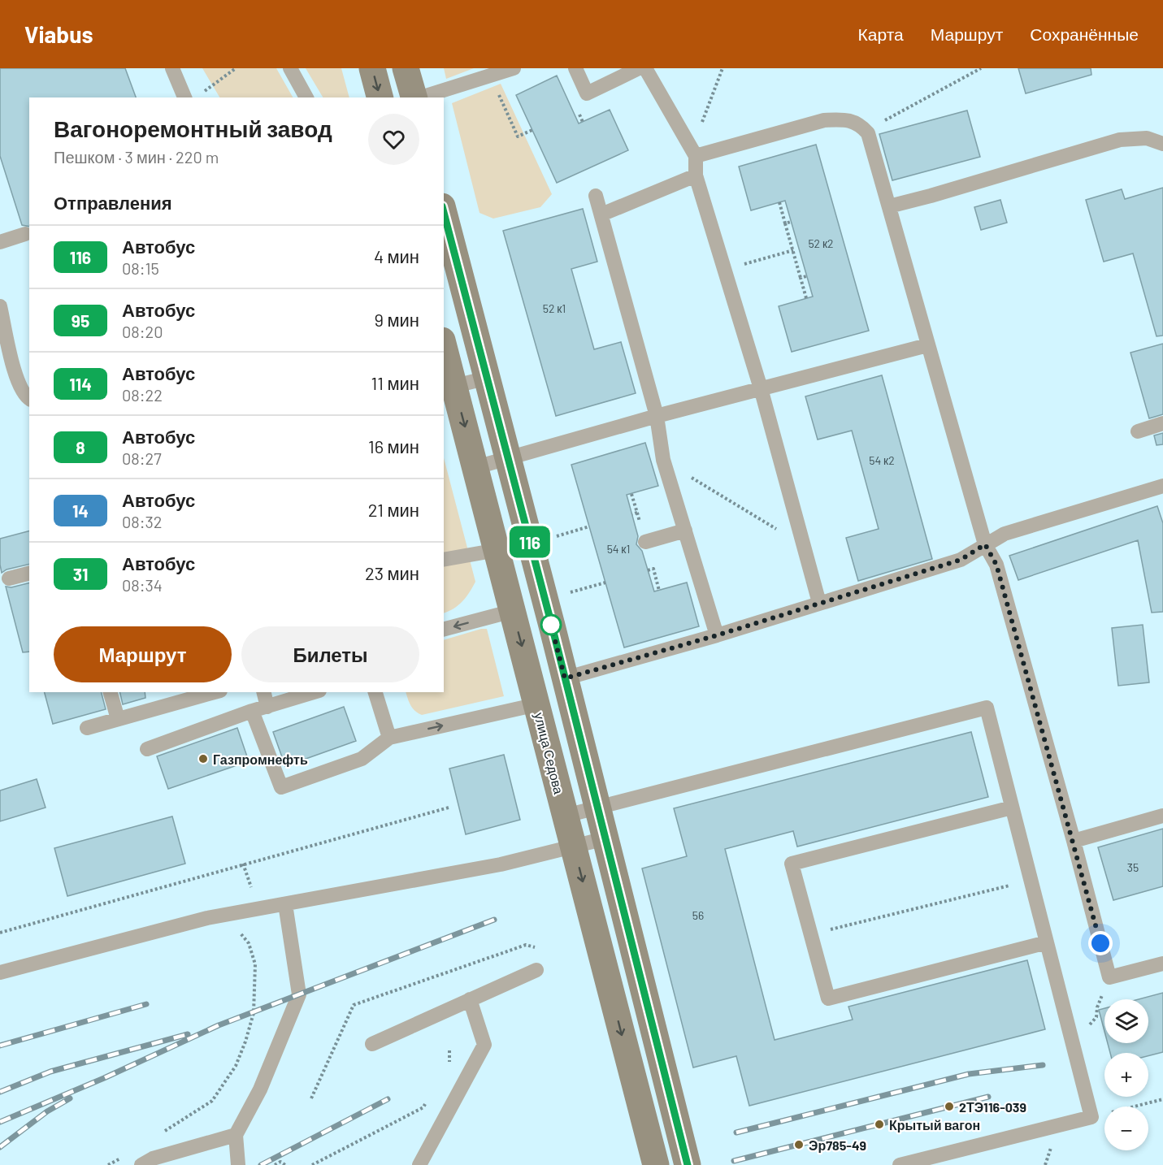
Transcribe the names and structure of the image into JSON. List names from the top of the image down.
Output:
{
  "streets": {
    "main road": ["улица Седова"]
  },
  "places": [
    "Газпромнефть",
    "2ТЭ116-039",
    "Крытый вагон",
    "Эр785-49"
  ],
  "lines": ["bus line 116"],
  "house_numbers": [
    "52 к2",
    "52 к1",
    "54 к2",
    "54 к1",
    "35",
    "56"
  ],
  "page": {
    "header": "Viabus",
    "nav": ["Карта", "Маршрут", "Сохранённые"],
    "on_map": "116",
    "heading": [
      ["Вагоноремонтный завод", "Пешком · 3 мин · 220 m"],
      "Отправления"
    ],
    "list": [
      {
        "mark": "116",
        "name": "Автобус",
        "note": "08:15",
        "value": "4 мин"
      },
      {
        "mark": "95",
        "name": "Автобус",
        "note": "08:20",
        "value": "9 мин"
      },
      {
        "mark": "114",
        "name": "Автобус",
        "note": "08:22",
        "value": "11 мин"
      },
      {
        "mark": "8",
        "name": "Автобус",
        "note": "08:27",
        "value": "16 мин"
      },
      {
        "mark": "14",
        "name": "Автобус",
        "note": "08:32",
        "value": "21 мин"
      },
      {
        "mark": "31",
        "name": "Автобус",
        "note": "08:34",
        "value": "23 мин"
      }
    ],
    "buttons": ["Маршрут", "Билеты"],
    "map_buttons": ["+", "−"]
  }
}
